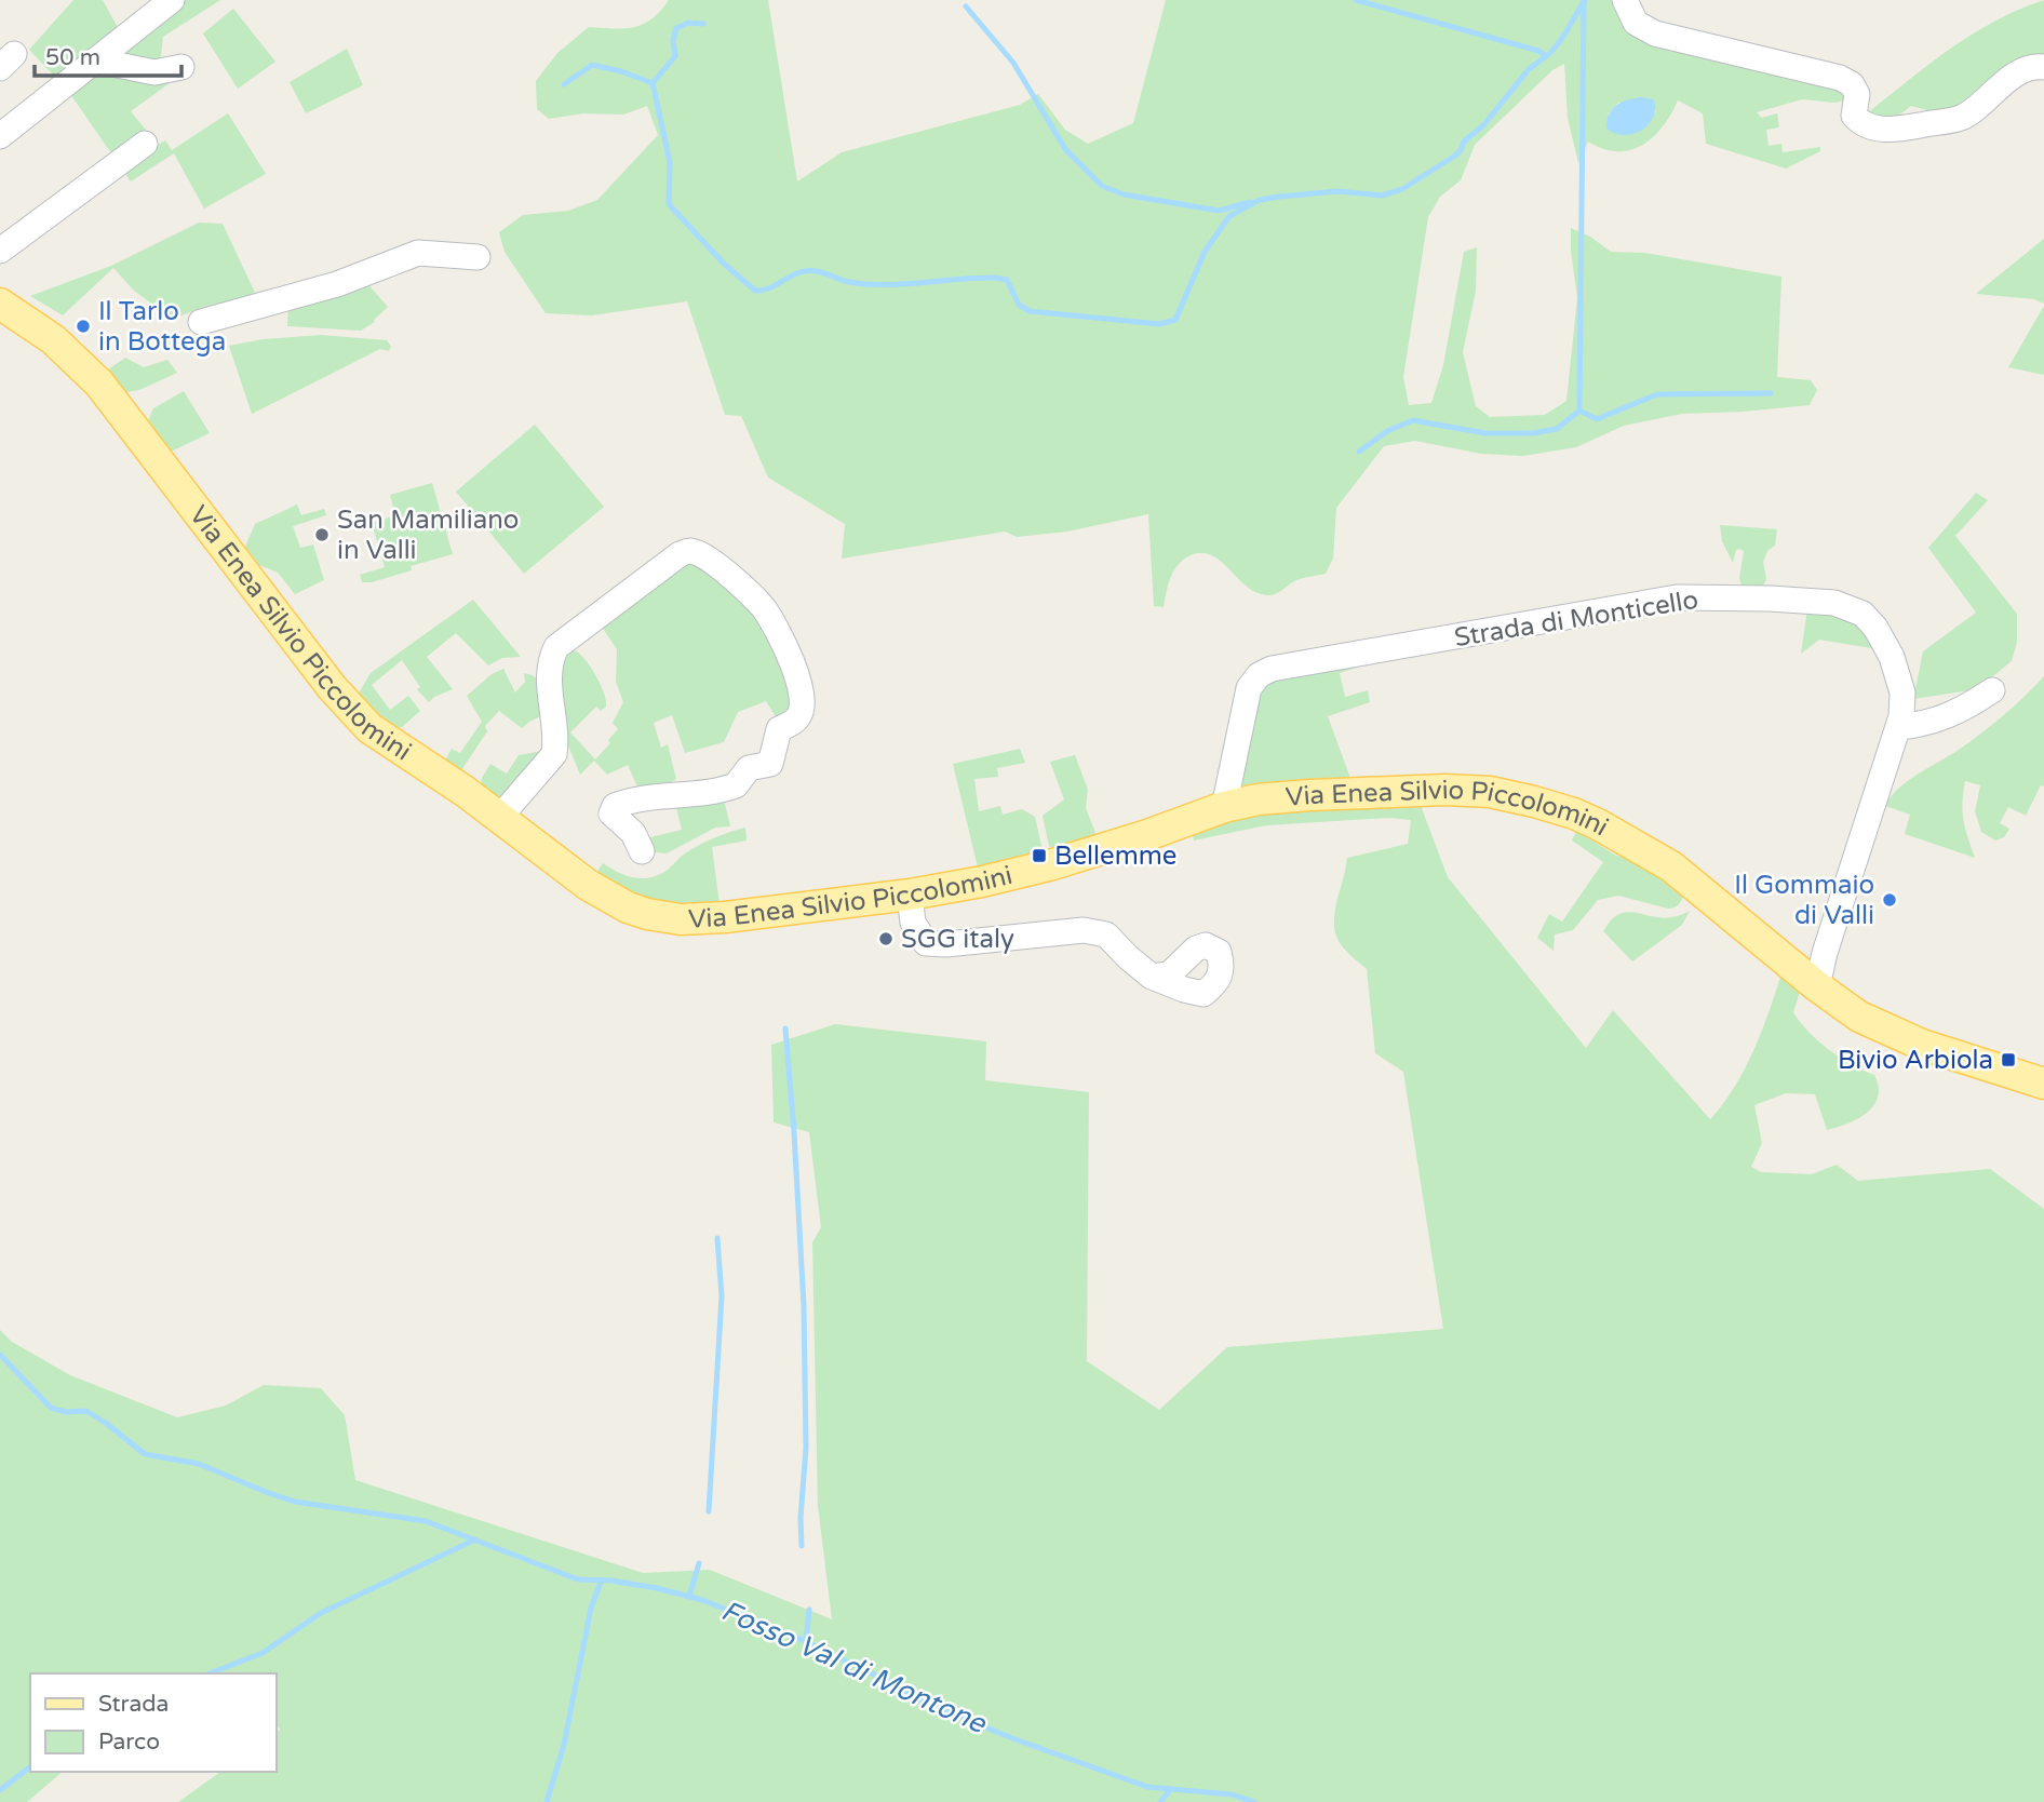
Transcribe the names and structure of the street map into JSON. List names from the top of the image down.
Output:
{
  "streets": {
    "main road": ["Via Enea Silvio Piccolomini"],
    "street": ["Strada di Monticello"]
  },
  "crossings": [
    ["Strada di Monticello", "Via Enea Silvio Piccolomini"]
  ],
  "water": ["Fosso Val di Montone"],
  "places": {
    "other": [
      "Il Tarlo in Bottega",
      "San Mamiliano in Valli",
      "Il Gommaio di Valli",
      "SGG italy"
    ],
    "transit": ["Bellemme", "Bivio Arbiola"]
  },
  "legend": ["Strada", "Parco"],
  "scale_bar": "50 m"
}
